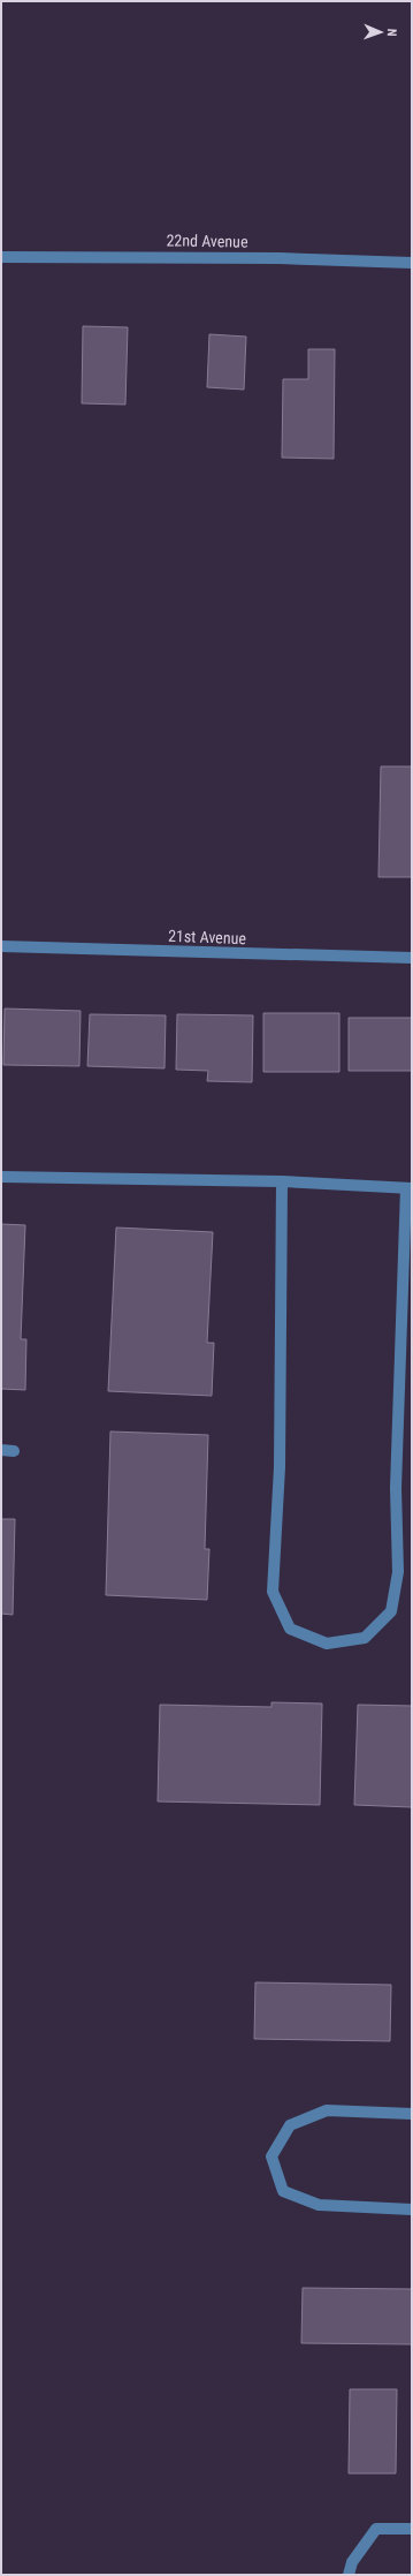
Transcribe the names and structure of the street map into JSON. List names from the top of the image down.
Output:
{
  "streets": {
    "street": ["22nd Avenue", "21st Avenue"]
  },
  "north": "right"
}
